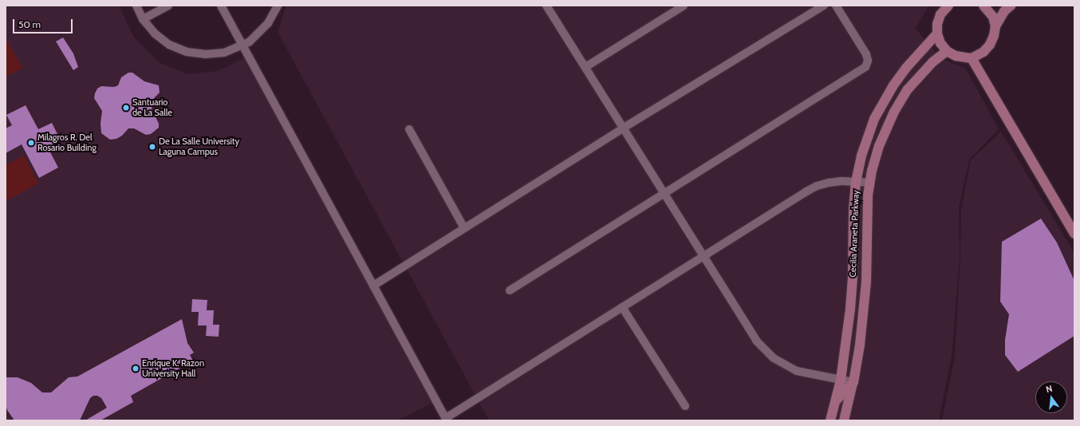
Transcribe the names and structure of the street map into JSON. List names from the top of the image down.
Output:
{
  "streets": {
    "street": ["Cecilia Araneta Parkway"]
  },
  "places": [
    "Santuario de La Salle",
    "Milagros R. Del Rosario Building",
    "De La Salle University Laguna Campus",
    "Enrique K. Razon University Hall"
  ],
  "scale_bar": "50 m",
  "north": "top"
}
